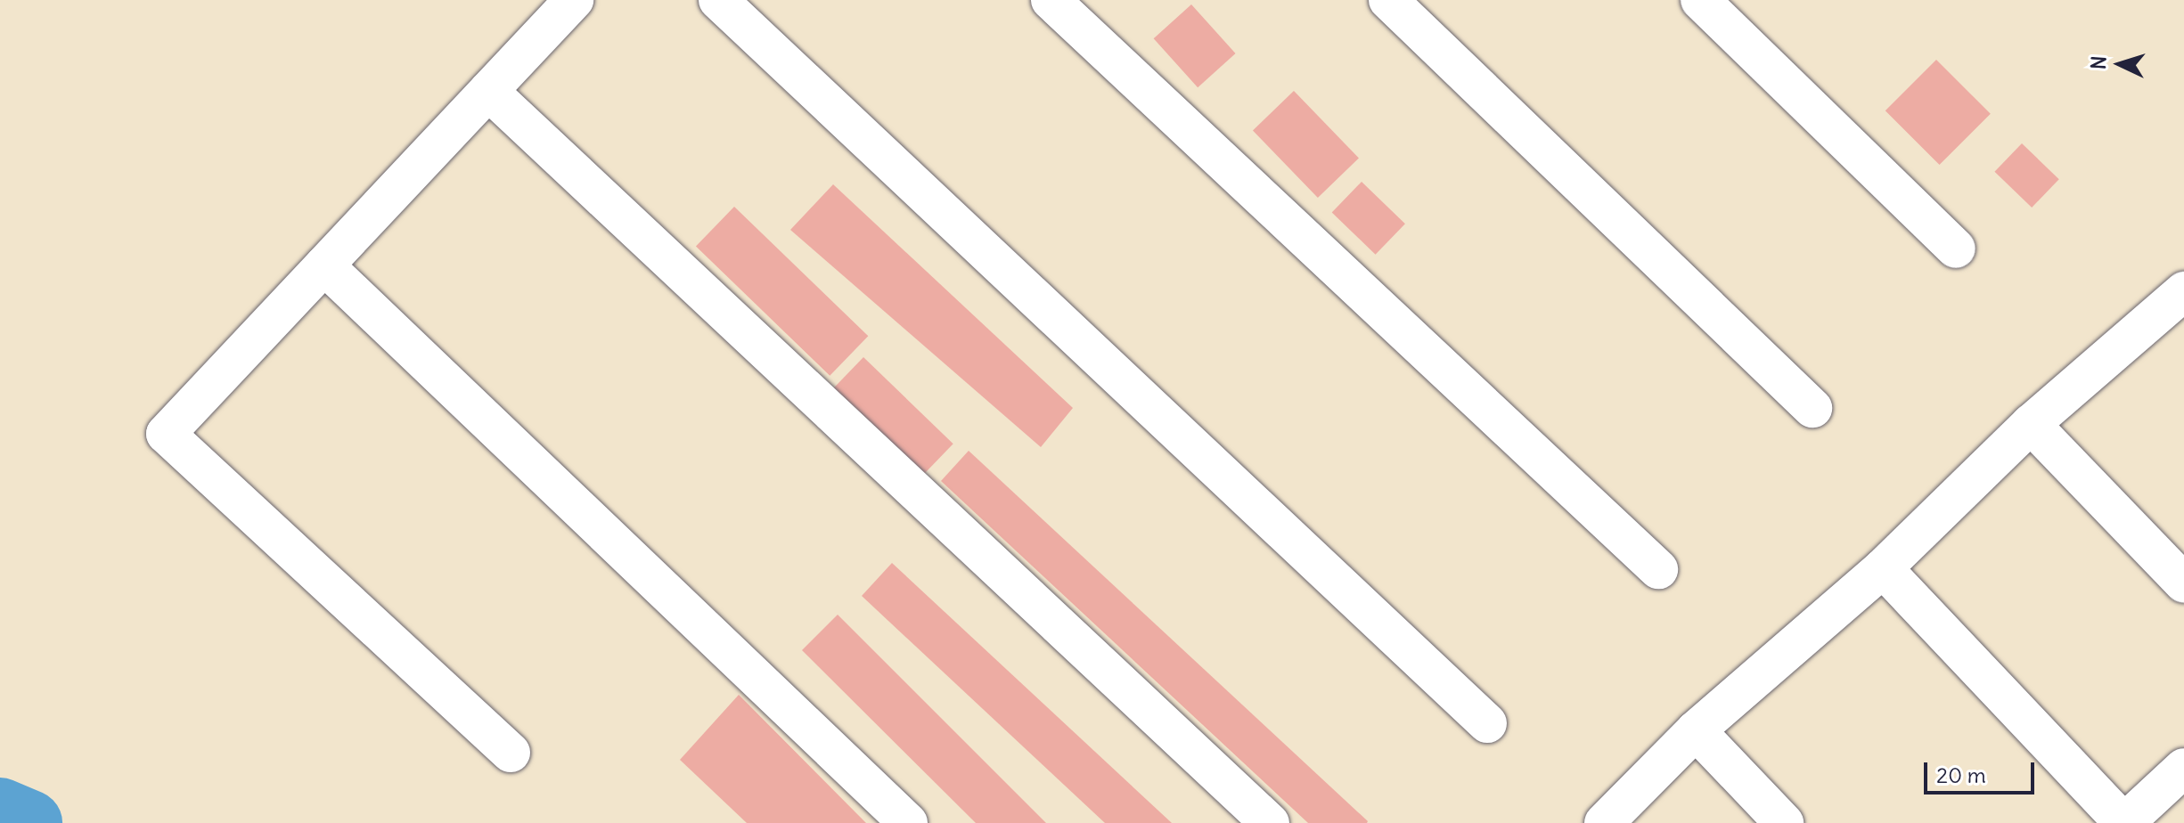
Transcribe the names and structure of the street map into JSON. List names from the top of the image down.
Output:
{
  "scale_bar": "20 m",
  "north": "left"
}
